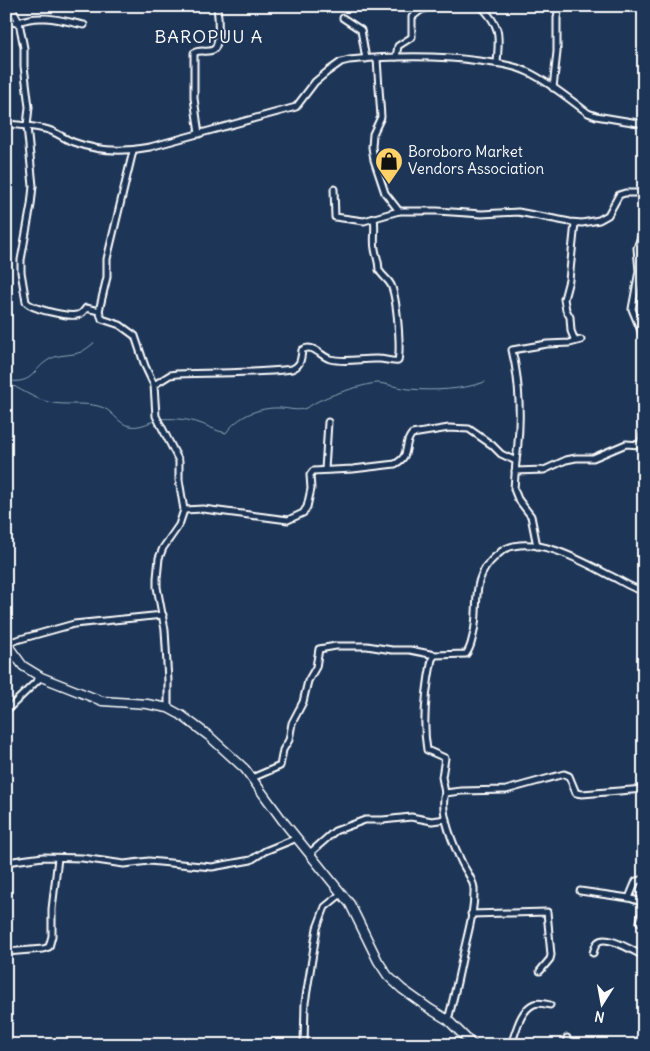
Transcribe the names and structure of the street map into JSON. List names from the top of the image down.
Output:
{
  "districts": ["BAROPUU A"],
  "places": {
    "shop": ["Boroboro Market Vendors Association"]
  },
  "north": "bottom"
}
